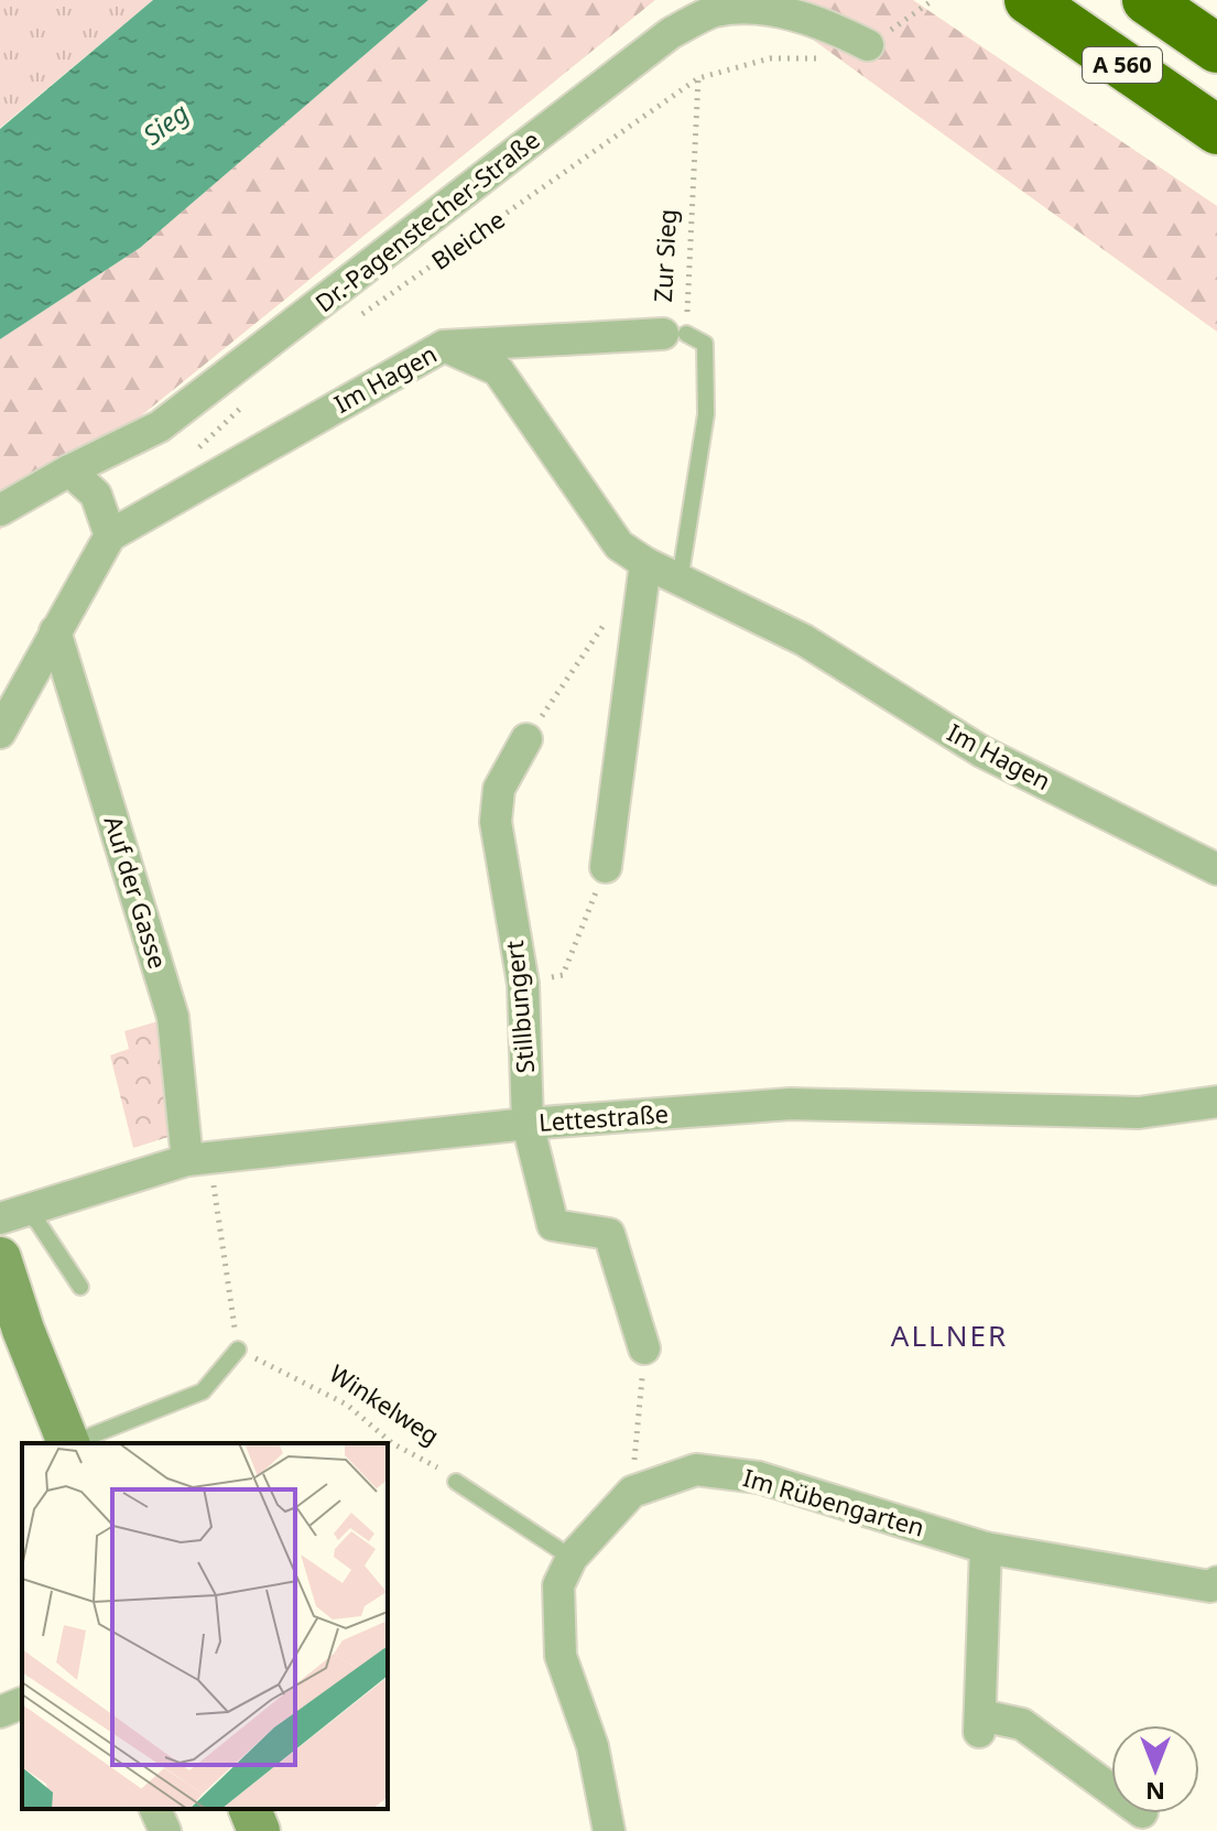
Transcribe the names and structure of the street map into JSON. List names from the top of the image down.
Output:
{
  "streets": {
    "highway": ["A 560"],
    "street": [
      "Dr.-Pagenstecher-Straße",
      "Im Hagen",
      "Auf der Gasse",
      "Stillbungert",
      "Lettestraße",
      "Im Rübengarten"
    ],
    "lane": ["Zur Sieg"],
    "path": ["Bleiche", "Winkelweg"]
  },
  "crossings": [
    ["Dr.-Pagenstecher-Straße", "Bleiche"],
    ["Bleiche", "Zur Sieg"],
    ["Zur Sieg", "Im Hagen"],
    ["Auf der Gasse", "Lettestraße"],
    ["Stillbungert", "Lettestraße"]
  ],
  "districts": ["ALLNER"],
  "water": ["Sieg"],
  "north": "bottom"
}
